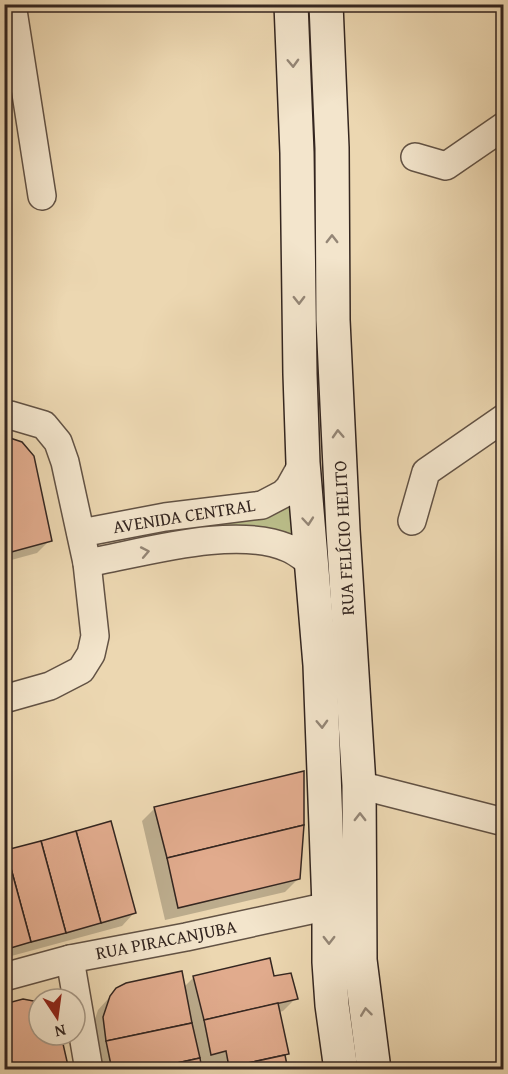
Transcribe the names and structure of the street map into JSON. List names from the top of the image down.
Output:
{
  "streets": {
    "main road": ["RUA FELÍCIO HELITO"],
    "street": ["AVENIDA CENTRAL", "RUA PIRACANJUBA"]
  },
  "crossings": [
    ["AVENIDA CENTRAL", "RUA FELÍCIO HELITO"],
    ["RUA FELÍCIO HELITO", "RUA PIRACANJUBA"]
  ],
  "north": "bottom"
}
